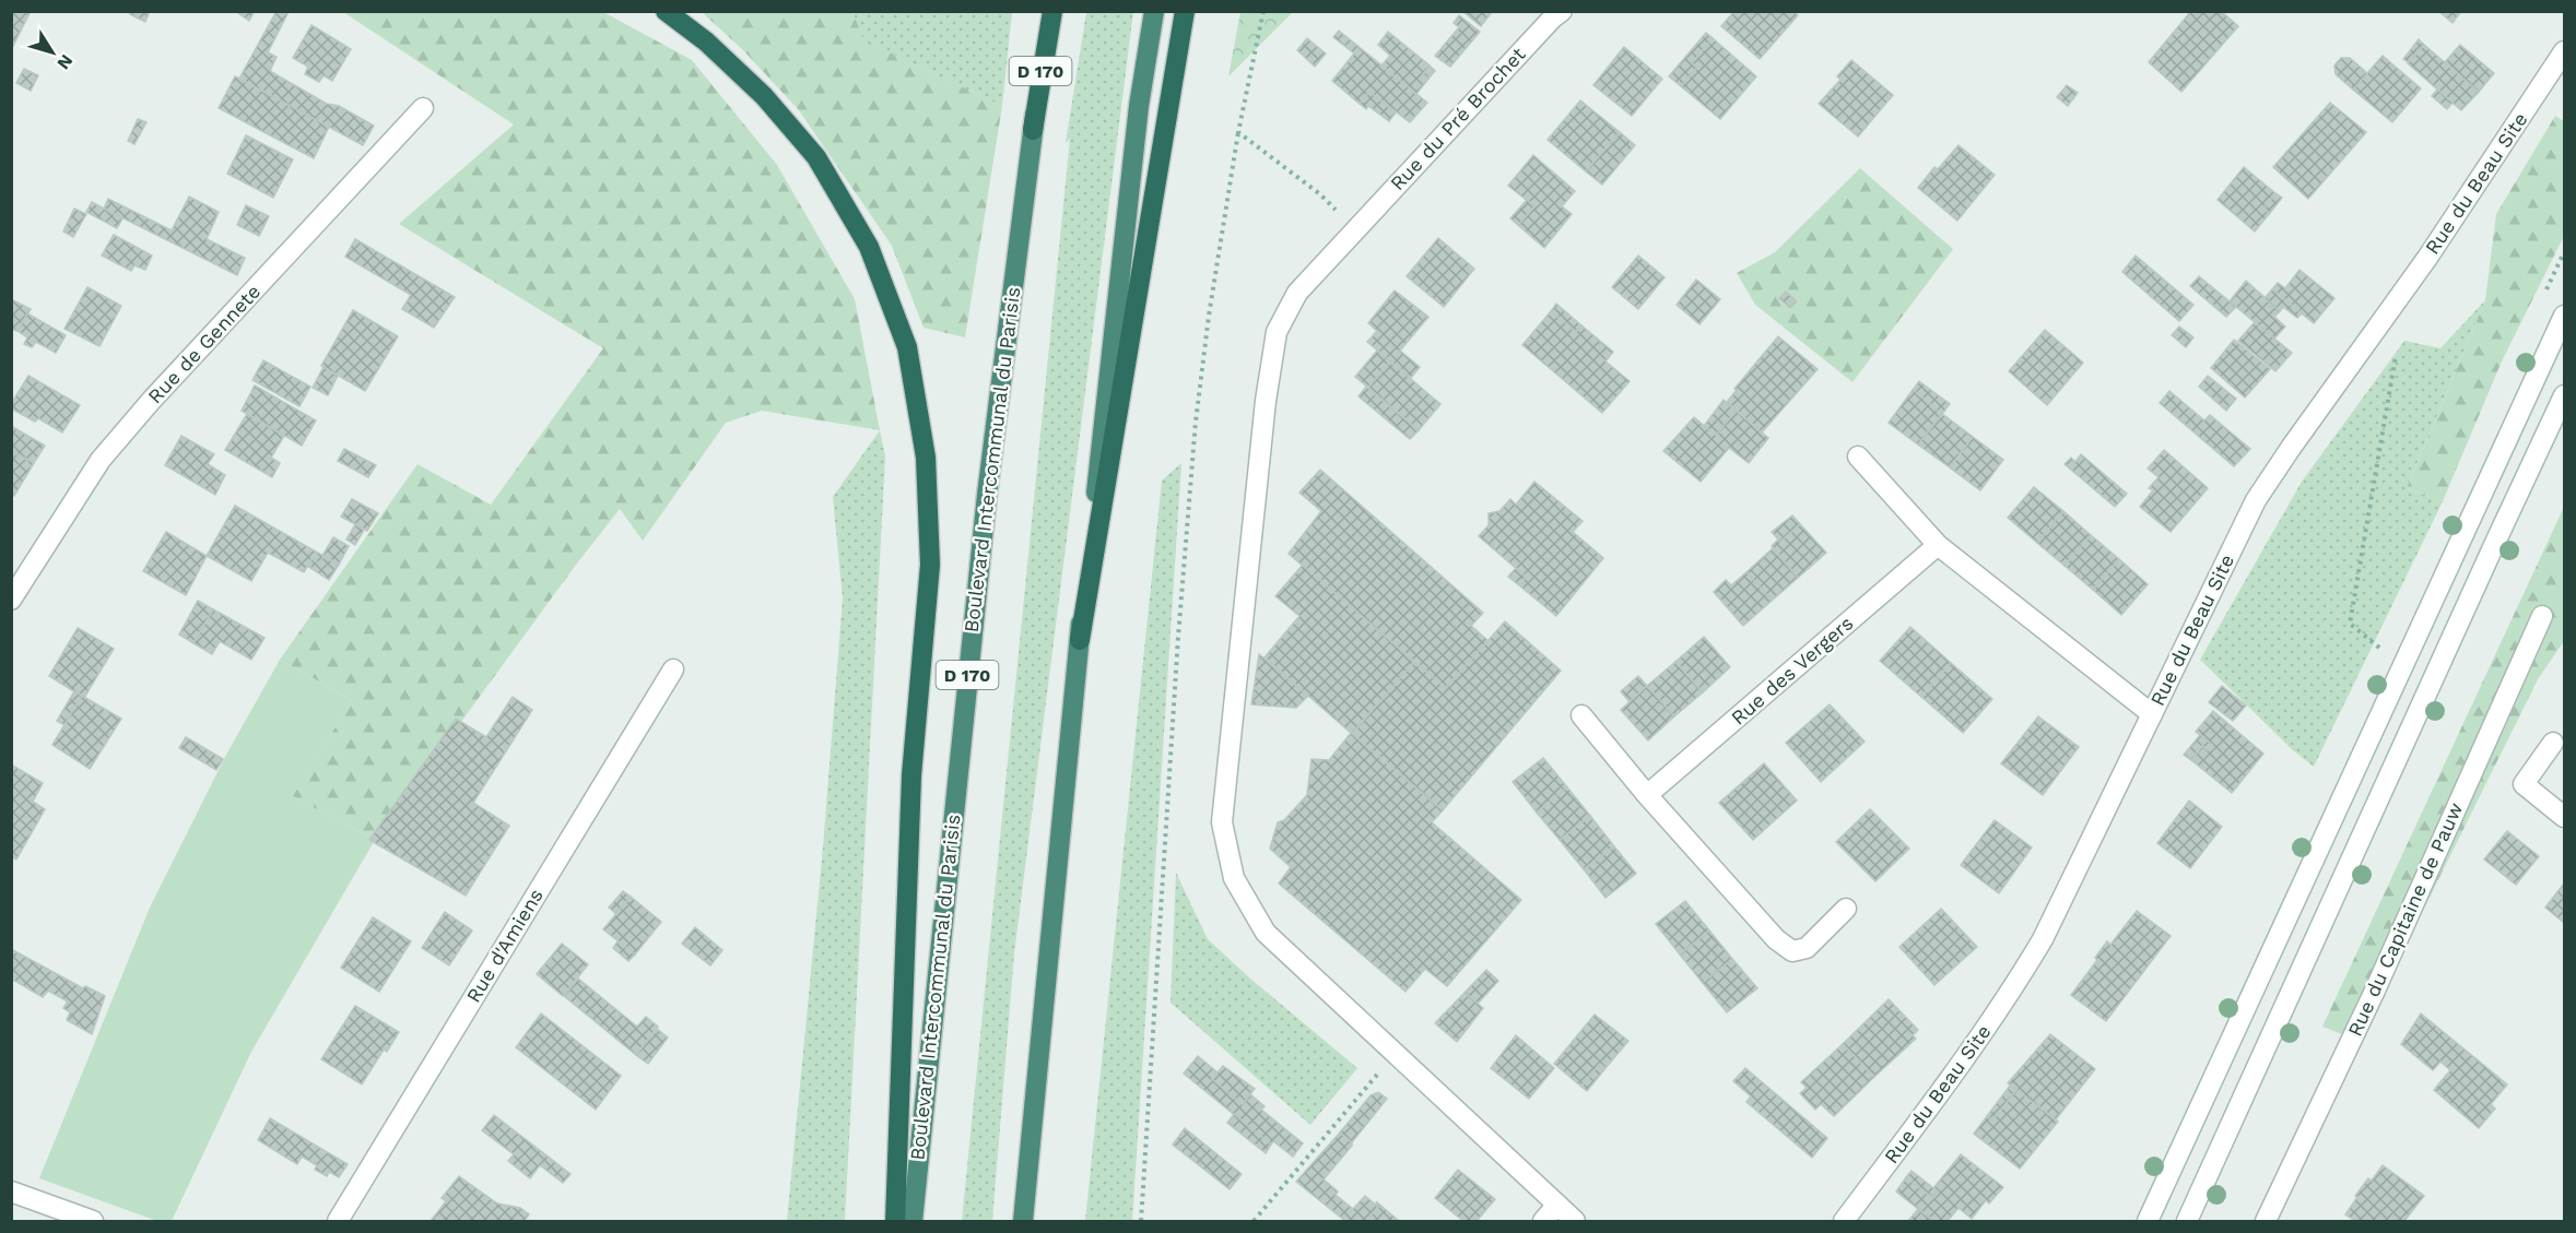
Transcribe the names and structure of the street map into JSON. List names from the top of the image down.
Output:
{
  "streets": {
    "highway": ["D 170", "Boulevard Intercommunal du Parisis"],
    "street": [
      "Rue du Pré Brochet",
      "Rue du Beau Site",
      "Rue de Gennete",
      "Rue des Vergers",
      "Rue du Capitaine de Pauw",
      "Rue d'Amiens"
    ]
  },
  "north": "bottom right"
}
